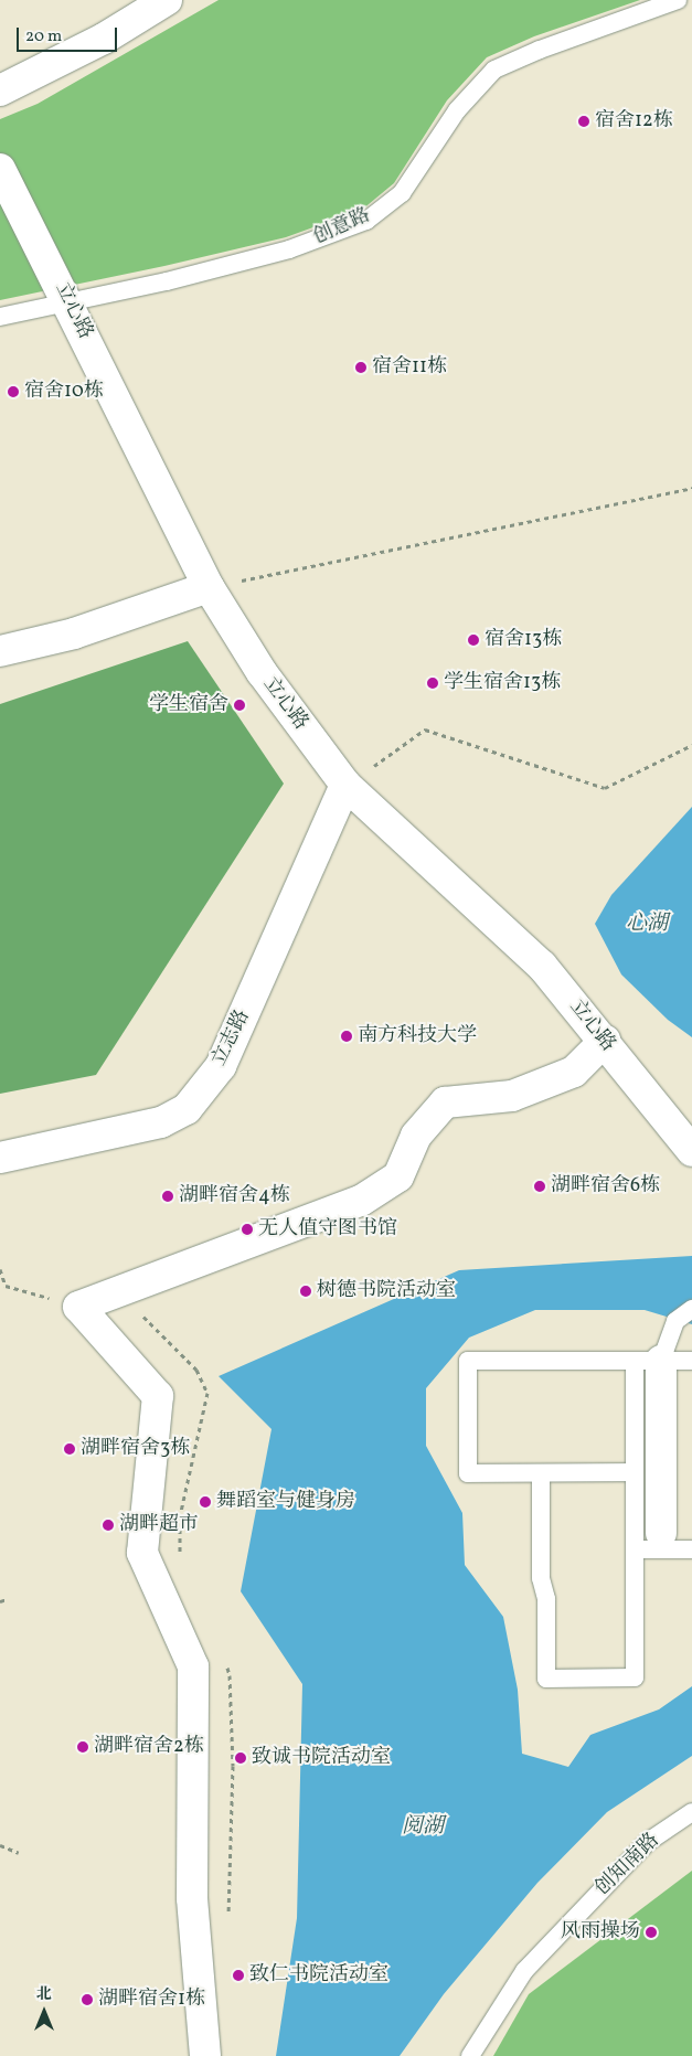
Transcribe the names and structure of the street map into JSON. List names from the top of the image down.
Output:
{
  "streets": {
    "street": ["立心路", "立志路"],
    "lane": ["创意路", "创知南路"]
  },
  "crossings": [
    ["创意路", "立心路"],
    ["立心路", "立志路"]
  ],
  "water": ["心湖", "阅湖"],
  "places": [
    "宿舍12栋",
    "宿舍11栋",
    "宿舍10栋",
    "宿舍13栋",
    "学生宿舍13栋",
    "学生宿舍",
    "南方科技大学",
    "湖畔宿舍6栋",
    "湖畔宿舍4栋",
    "无人值守图书馆",
    "树德书院活动室",
    "湖畔宿舍3栋",
    "舞蹈室与健身房",
    "湖畔超市",
    "湖畔宿舍2栋",
    "致诚书院活动室",
    "风雨操场",
    "致仁书院活动室",
    "湖畔宿舍1栋"
  ],
  "scale_bar": "20 m",
  "north": "top"
}
